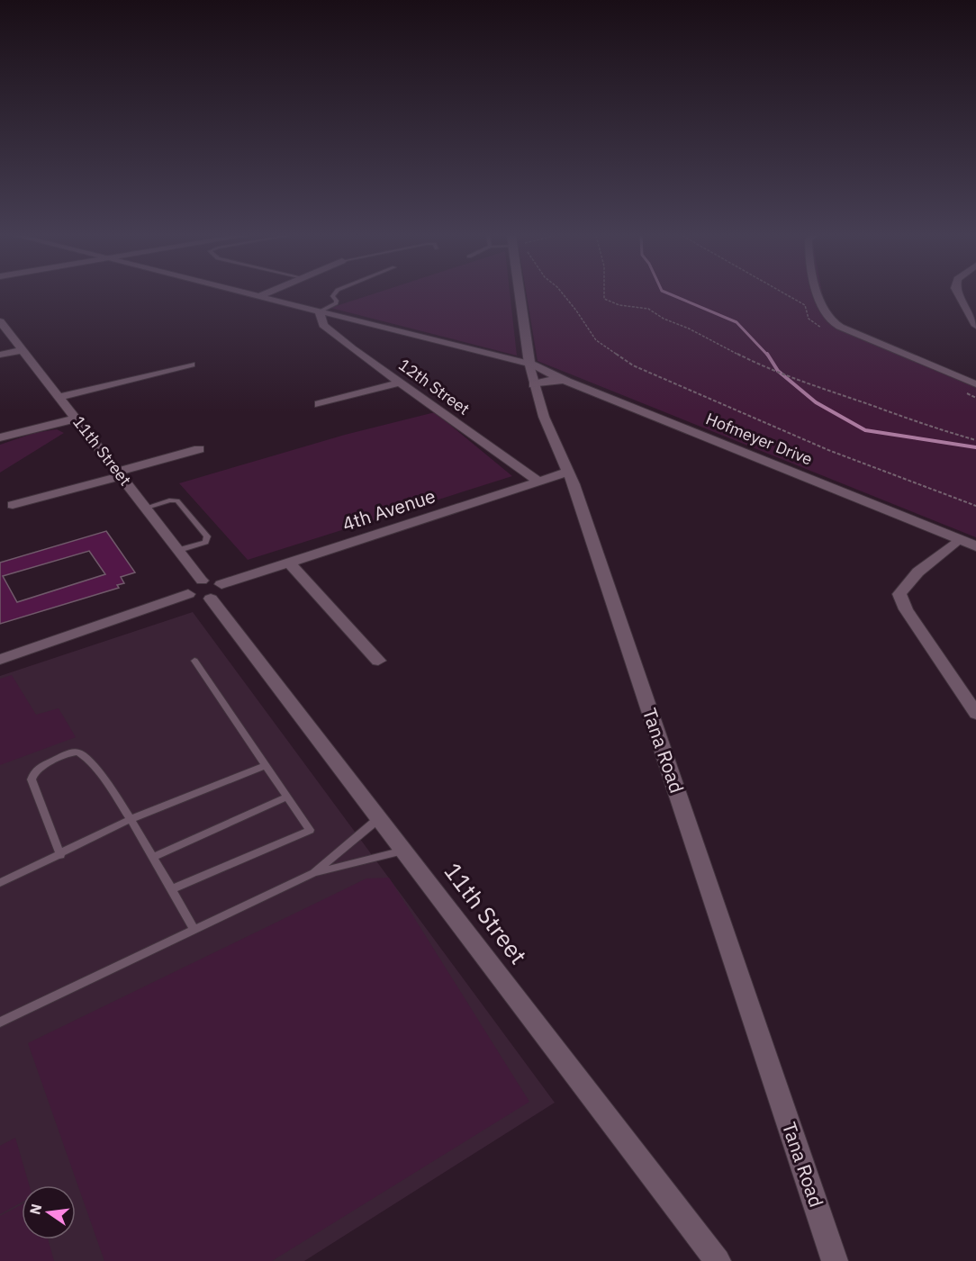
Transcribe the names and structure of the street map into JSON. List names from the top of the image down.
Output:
{
  "streets": {
    "main road": ["Hofmeyer Drive", "Tana Road"],
    "street": ["12th Street", "11th Street", "4th Avenue"]
  },
  "crossings": [
    ["12th Street", "4th Avenue"],
    ["Hofmeyer Drive", "Tana Road"],
    ["11th Street", "4th Avenue"],
    ["4th Avenue", "Tana Road"]
  ],
  "north": "left"
}
